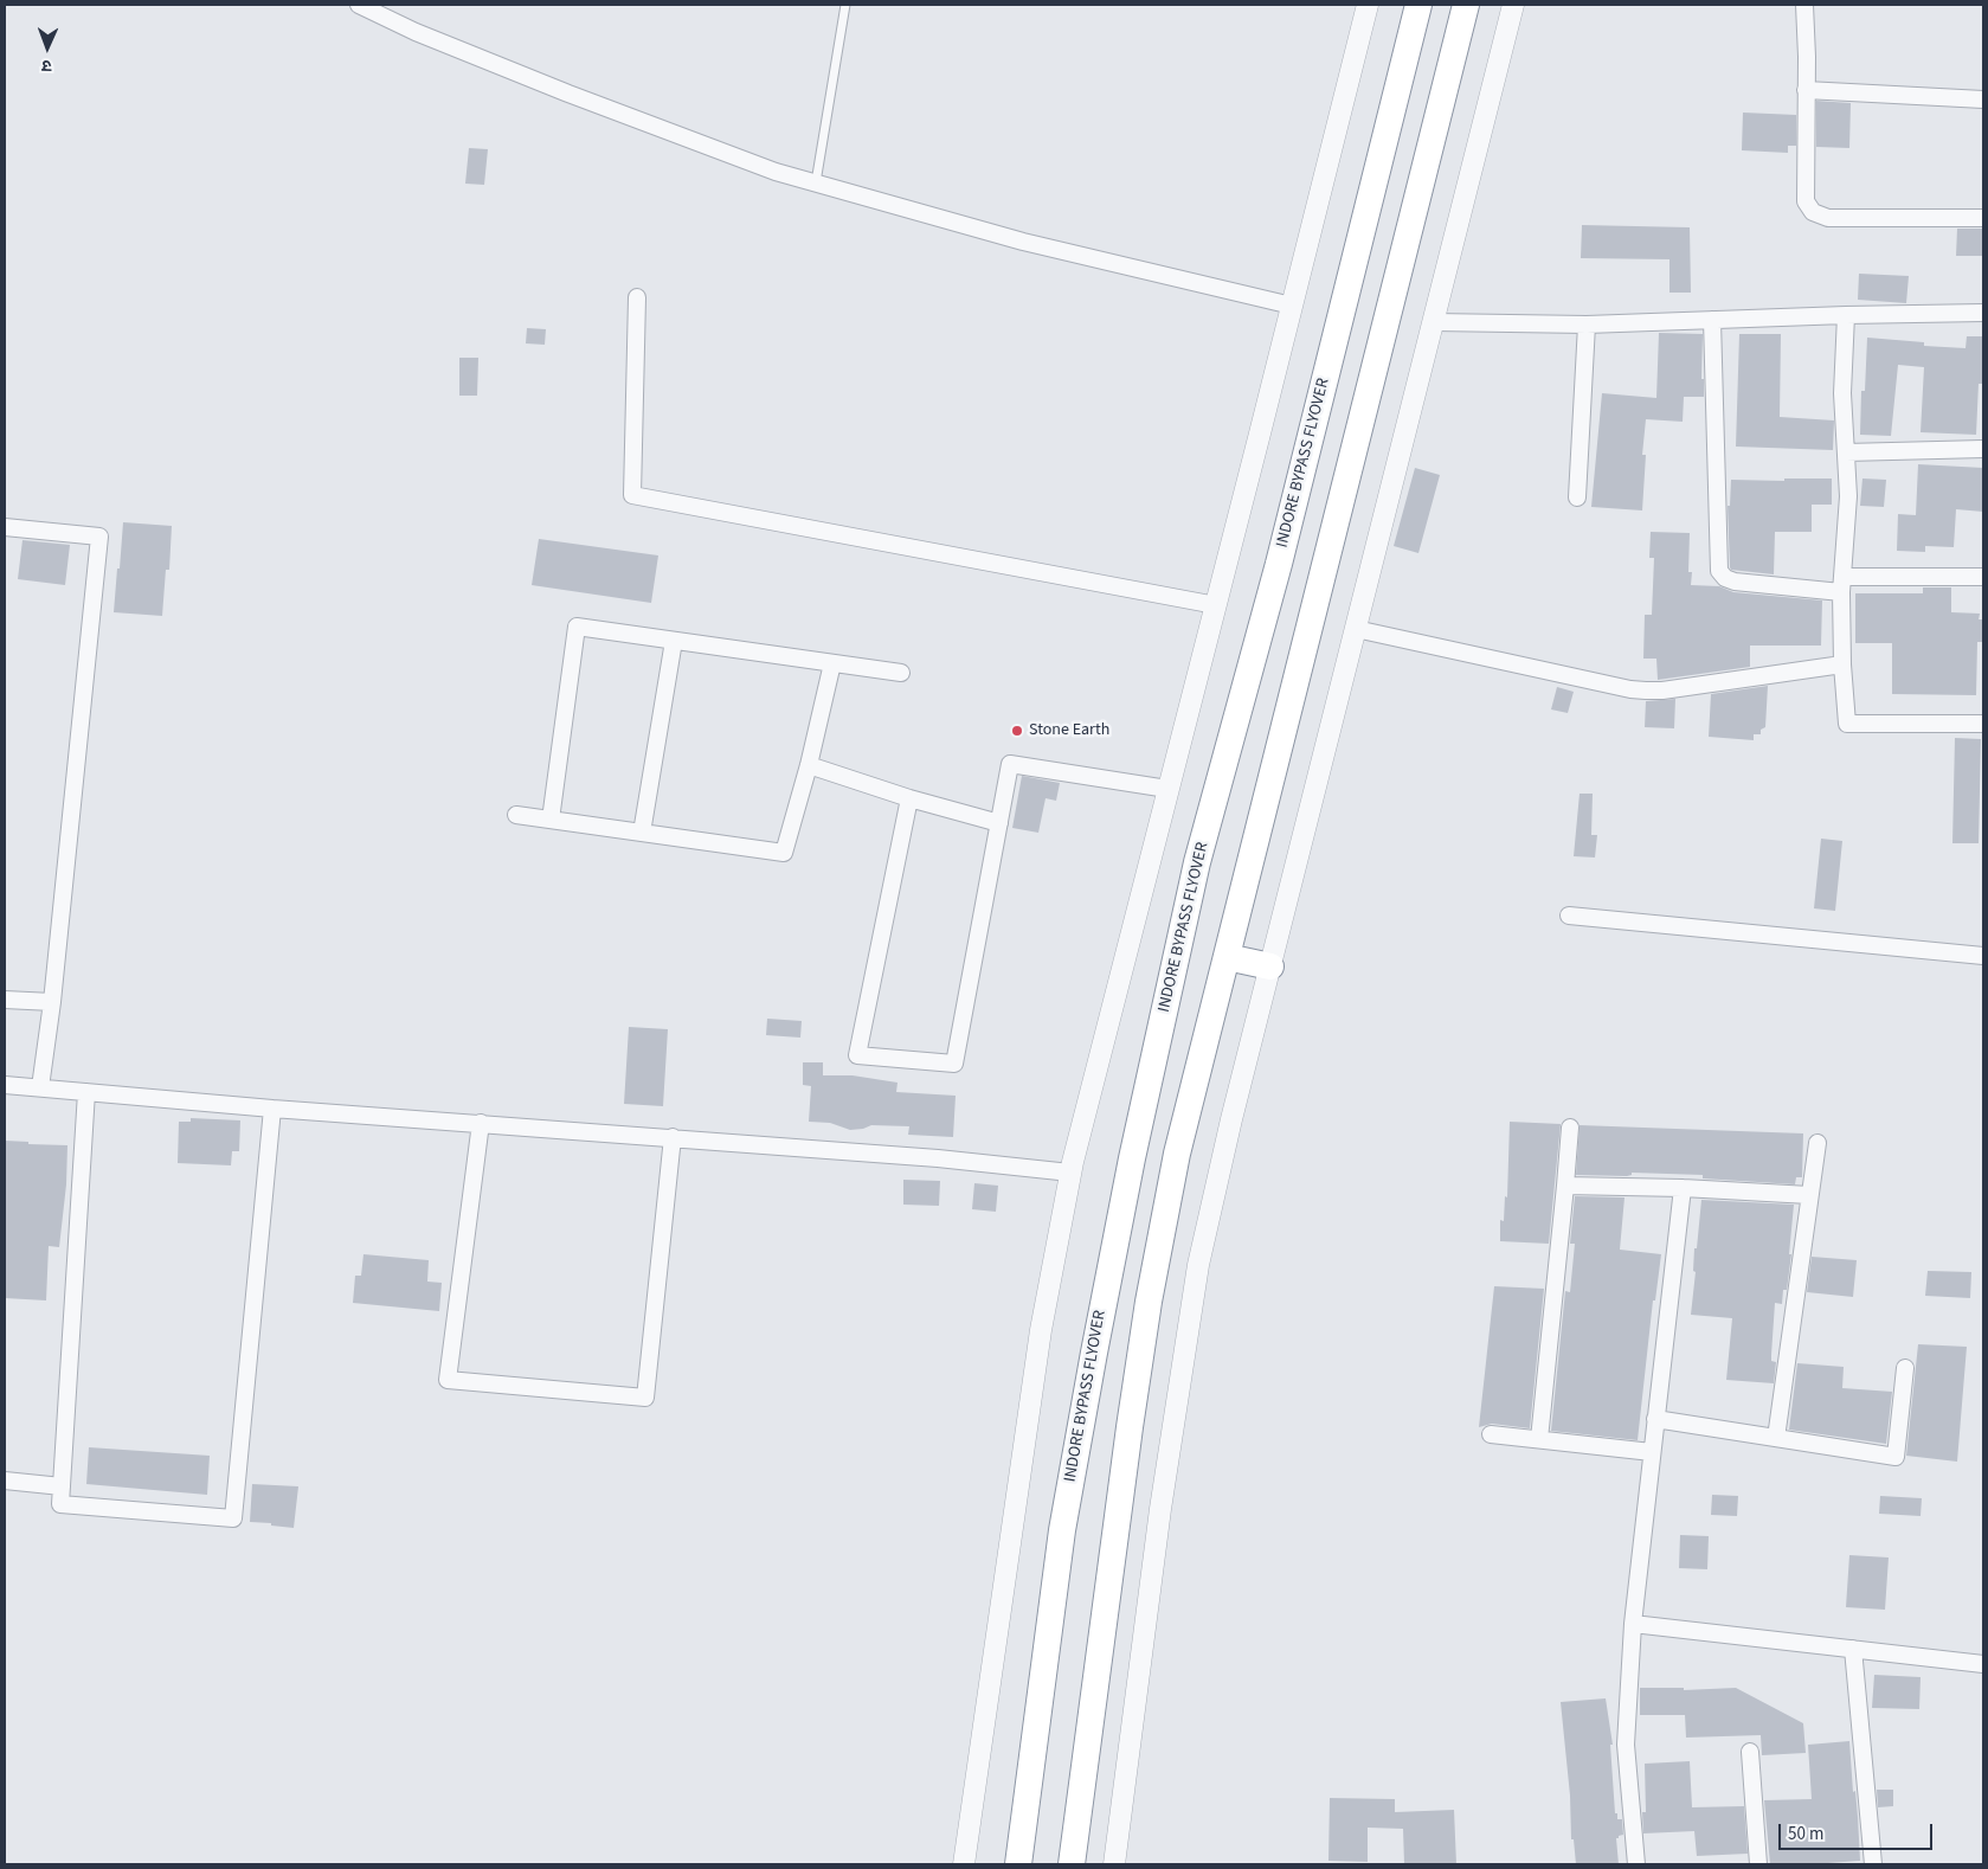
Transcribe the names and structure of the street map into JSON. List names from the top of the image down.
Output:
{
  "streets": {
    "highway": ["INDORE BYPASS FLYOVER"]
  },
  "places": ["Stone Earth"],
  "scale_bar": "50 m",
  "north": "bottom"
}
